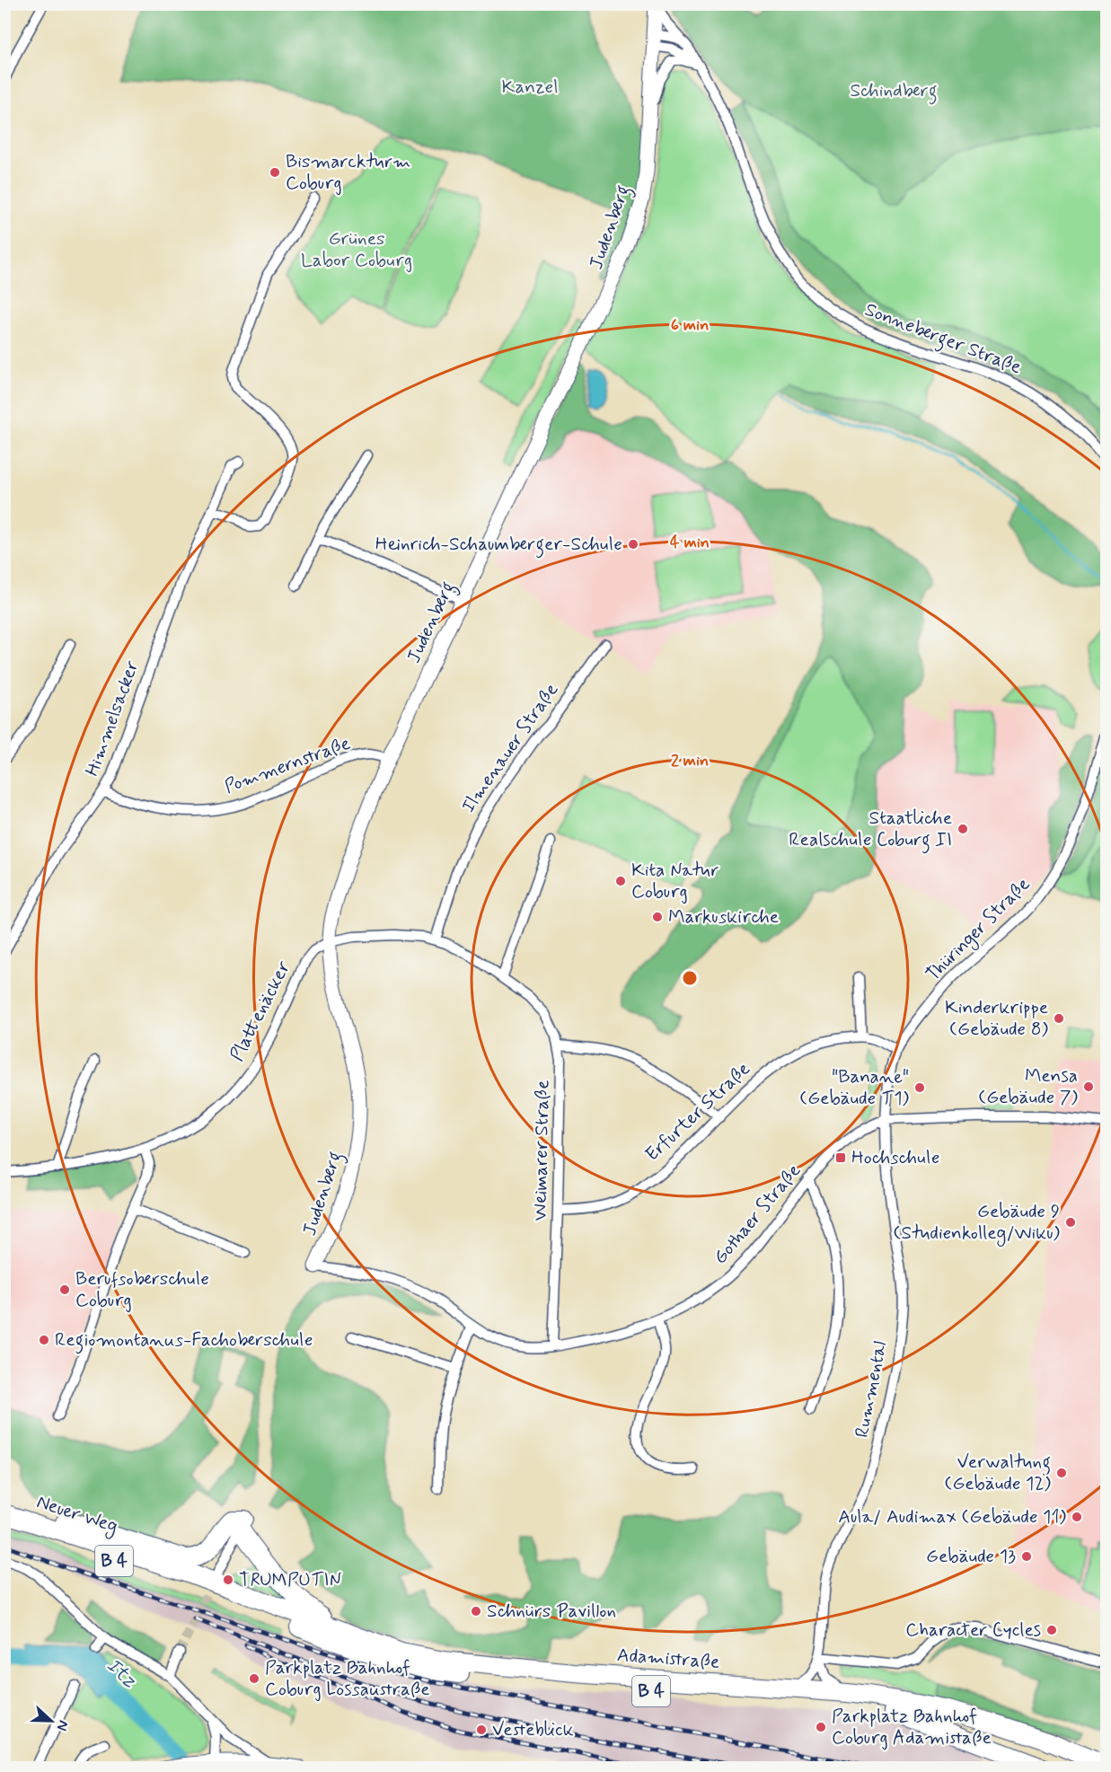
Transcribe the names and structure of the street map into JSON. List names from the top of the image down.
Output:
{
  "streets": {
    "highway": ["Neuer Weg", "B 4", "Adamistraße"],
    "street": [
      "Judenberg",
      "Sonneberger Straße",
      "Himmelsacker",
      "Ilmenauer Straße",
      "Pommernstraße",
      "Thüringer Straße",
      "Plattenäcker",
      "Erfurter Straße",
      "Weimarer Straße",
      "Gothaer Straße",
      "Rummental"
    ]
  },
  "crossings": [
    ["Judenberg", "Sonneberger Straße"],
    ["Judenberg", "Pommernstraße"],
    ["Judenberg", "Plattenäcker"],
    ["Judenberg", "Weimarer Straße"],
    ["Judenberg", "Gothaer Straße"],
    ["Himmelsacker", "Pommernstraße"],
    ["Ilmenauer Straße", "Weimarer Straße"],
    ["Thüringer Straße", "Erfurter Straße"],
    ["Thüringer Straße", "Gothaer Straße"],
    ["Thüringer Straße", "Rummental"],
    ["Plattenäcker", "Weimarer Straße"],
    ["Erfurter Straße", "Weimarer Straße"],
    ["Weimarer Straße", "Gothaer Straße"],
    ["Gothaer Straße", "Rummental"],
    ["Rummental", "Adamistraße"],
    ["Neuer Weg", "Adamistraße"],
    ["B 4", "Adamistraße"]
  ],
  "water": ["Itz"],
  "parks": ["Kanzel", "Schindberg", "Grünes Labor Coburg"],
  "places": {
    "other": [
      "Bismarckturm Coburg",
      "Heinrich-Schaumberger-Schule",
      "Staatliche Realschule Coburg II",
      "Kita Natur Coburg",
      "Markuskirche",
      "Kinderkrippe (Gebäude 8)",
      "Mensa (Gebäude 7)",
      "\"Banane\" (Gebäude T1)",
      "Gebäude 9 (Studienkolleg/Wiku)",
      "Berufsoberschule Coburg",
      "Regiomontanus-Fachoberschule",
      "Verwaltung (Gebäude 12)",
      "Aula/ Audimax (Gebäude 11)",
      "Gebäude 13",
      "TRUMPUTIN",
      "Schnürs Pavillon",
      "Character Cycles",
      "Parkplatz Bahnhof Coburg Lossaustraße",
      "Parkplatz Bahnhof Coburg Adamistaße",
      "Vesteblick"
    ],
    "transit": ["Hochschule"]
  },
  "north": "right",
  "rings": ["6 min", "4 min", "2 min"]
}
